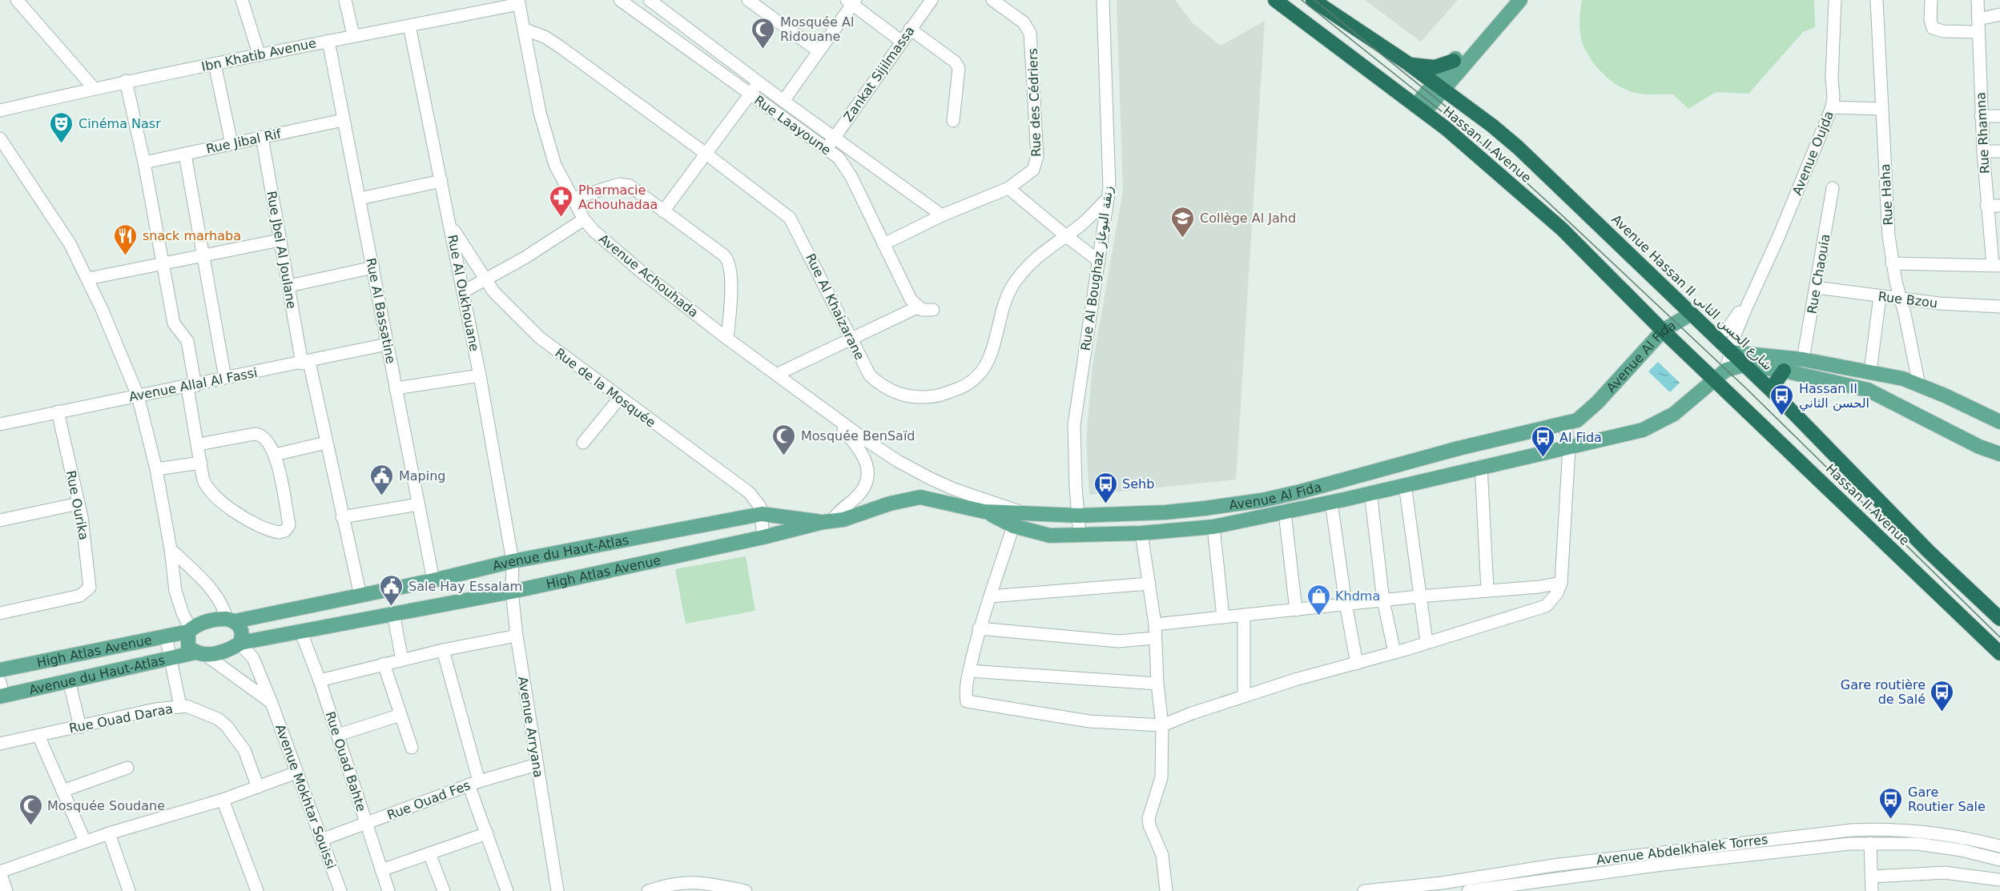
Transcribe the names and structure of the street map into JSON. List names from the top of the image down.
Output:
{
  "streets": {
    "highway": ["Hassan II Avenue", "Avenue Hassan II شارع الحسن الثاني"],
    "main road": ["Avenue Al Fida", "Avenue du Haut-Atlas", "High Atlas Avenue"],
    "street": [
      "Ibn Khatib Avenue",
      "Zankat Sijilmassa",
      "Rue des Cédriers",
      "Rue Laayoune",
      "Rue Rhamna",
      "Rue Jibal Rif",
      "Avenue Oujda",
      "Rue Haha",
      "Rue Jbel Al Joulane",
      "Rue Al Boughaz زنقة البوغاز",
      "Rue Chaouia",
      "Avenue Achouhada",
      "Rue Al Oukhouane",
      "Rue Bzou",
      "Rue Al Khaizarane",
      "Rue Al Bassatine",
      "Avenue Allal Al Fassi",
      "Rue de la Mosquée",
      "Rue Ourika",
      "Rue Ouad Daraa",
      "Avenue Arryana",
      "Rue Ouad Bahte",
      "Avenue Mokhtar Souissi",
      "Rue Ouad Fes",
      "Avenue Abdelkhalek Torres"
    ]
  },
  "crossings": [
    ["Ibn Khatib Avenue", "Avenue Achouhada"],
    ["Ibn Khatib Avenue", "Rue Al Oukhouane"],
    ["Ibn Khatib Avenue", "Rue Al Bassatine"],
    ["Zankat Sijilmassa", "Rue Laayoune"],
    ["Rue des Cédriers", "Rue Laayoune"],
    ["Rue Jibal Rif", "Rue Jbel Al Joulane"],
    ["Rue Jibal Rif", "Rue Al Bassatine"],
    ["Hassan II Avenue", "Avenue Al Fida"],
    ["Avenue Oujda", "Avenue Hassan II شارع الحسن الثاني"],
    ["Avenue Oujda", "Avenue Al Fida"],
    ["Rue Haha", "Rue Bzou"],
    ["Rue Jbel Al Joulane", "Avenue Allal Al Fassi"],
    ["Rue Jbel Al Joulane", "Avenue du Haut-Atlas"],
    ["Rue Al Boughaz زنقة البوغاز", "Rue Al Khaizarane"],
    ["Rue Al Boughaz زنقة البوغاز", "Avenue Al Fida"],
    ["Rue Chaouia", "Rue Bzou"],
    ["Avenue Achouhada", "Rue Al Khaizarane"],
    ["Avenue Achouhada", "Avenue Al Fida"],
    ["Avenue Hassan II شارع الحسن الثاني", "Avenue Al Fida"],
    ["Rue Al Oukhouane", "Rue de la Mosquée"],
    ["Rue Al Oukhouane", "Avenue du Haut-Atlas"],
    ["Rue Al Oukhouane", "Avenue Arryana"],
    ["Rue Al Bassatine", "Avenue Allal Al Fassi"],
    ["Rue Al Bassatine", "Avenue du Haut-Atlas"],
    ["Avenue Al Fida", "Avenue du Haut-Atlas"],
    ["Avenue Allal Al Fassi", "Rue Ourika"],
    ["Rue de la Mosquée", "Avenue du Haut-Atlas"],
    ["Rue de la Mosquée", "High Atlas Avenue"],
    ["Avenue du Haut-Atlas", "High Atlas Avenue"],
    ["Avenue du Haut-Atlas", "Avenue Arryana"],
    ["Avenue du Haut-Atlas", "Avenue Mokhtar Souissi"],
    ["High Atlas Avenue", "Avenue Arryana"],
    ["High Atlas Avenue", "Rue Ouad Bahte"],
    ["High Atlas Avenue", "Avenue Mokhtar Souissi"],
    ["Avenue Arryana", "Rue Ouad Fes"],
    ["Rue Ouad Bahte", "Rue Ouad Fes"],
    ["Avenue Mokhtar Souissi", "Rue Ouad Fes"]
  ],
  "places": {
    "mosque": ["Mosquée Al Ridouane", "Mosquée BenSaïd", "Mosquée Soudane"],
    "theatre": ["Cinéma Nasr"],
    "pharmacy": ["Pharmacie Achouhadaa"],
    "school or university": ["Collège Al Jahd"],
    "restaurant": ["snack marhaba"],
    "bus stop": [
      "Hassan II الحسن الثاني",
      "Al Fida",
      "Sehb",
      "Gare routière de Salé",
      "Gare Routier Sale"
    ],
    "public building": ["Maping", "Sale Hay Essalam"],
    "shop": ["Khdma"]
  }
}
